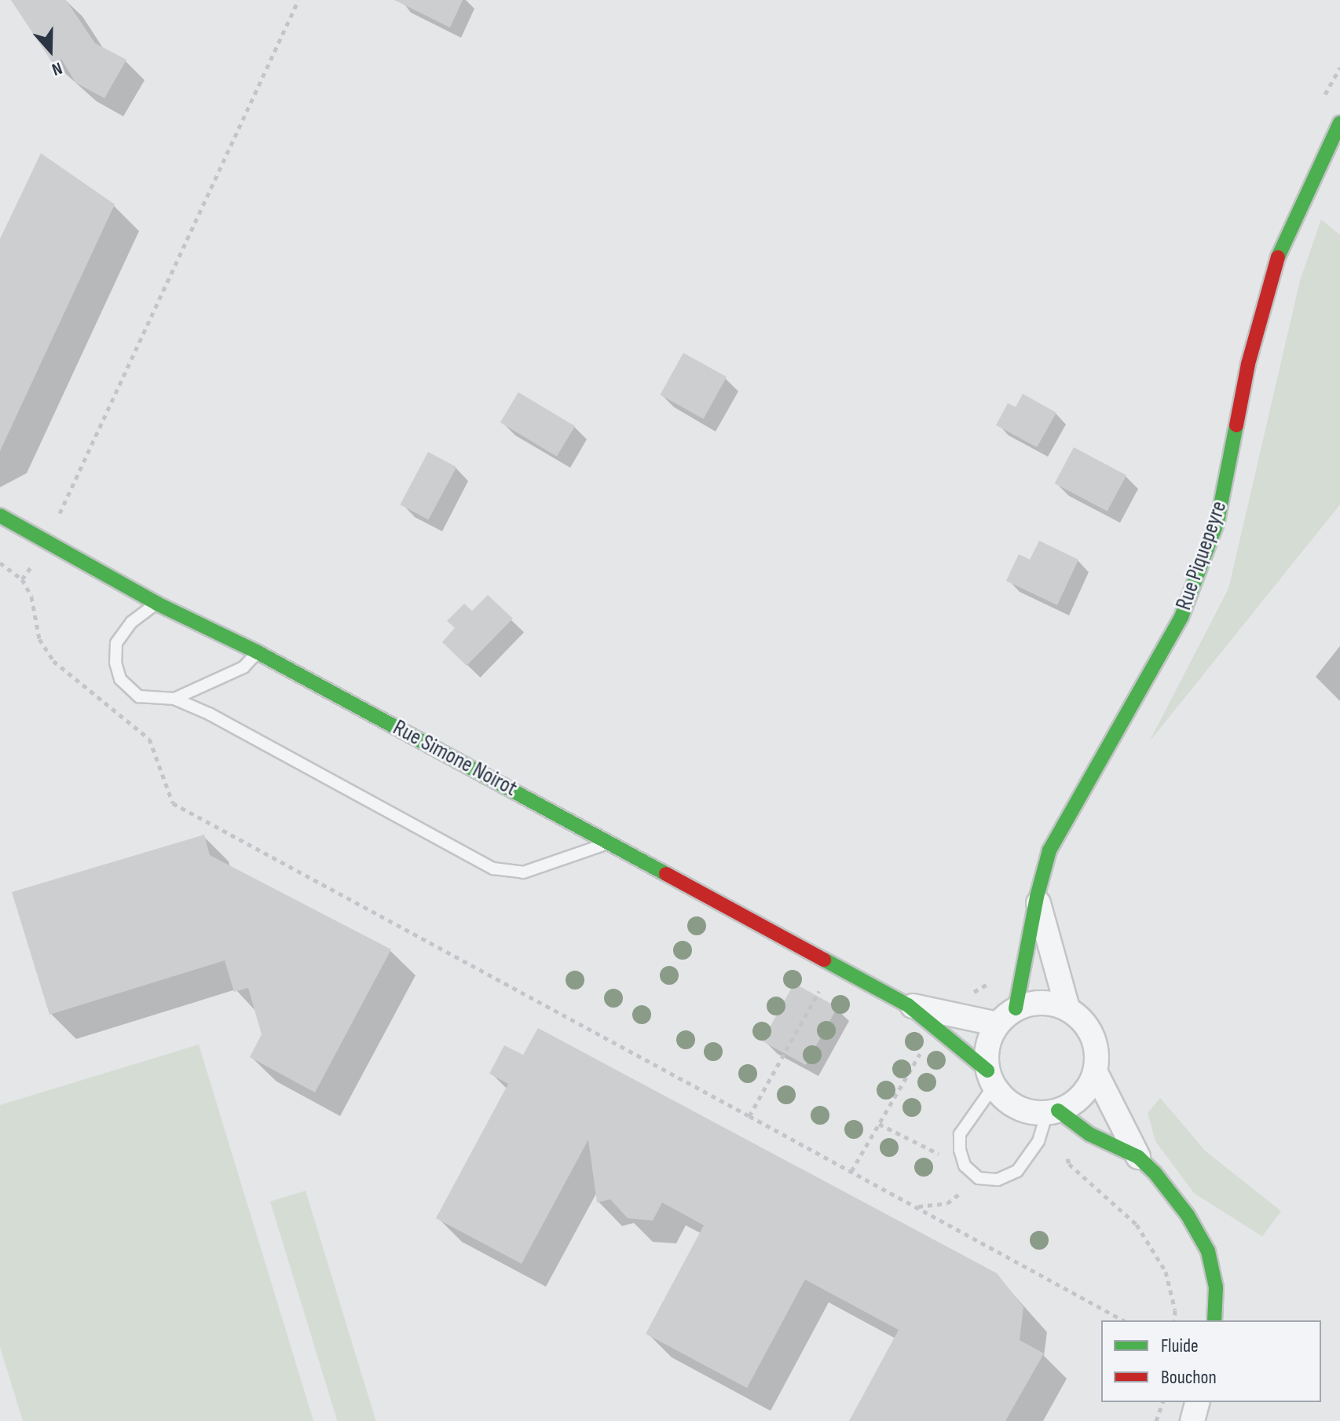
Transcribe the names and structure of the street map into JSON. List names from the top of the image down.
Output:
{
  "streets": {
    "street": ["Rue Piquepeyre", "Rue Simone Noirot"]
  },
  "crossings": [
    ["Rue Piquepeyre", "Rue Simone Noirot"]
  ],
  "legend": ["Fluide", "Bouchon"],
  "north": "bottom"
}
